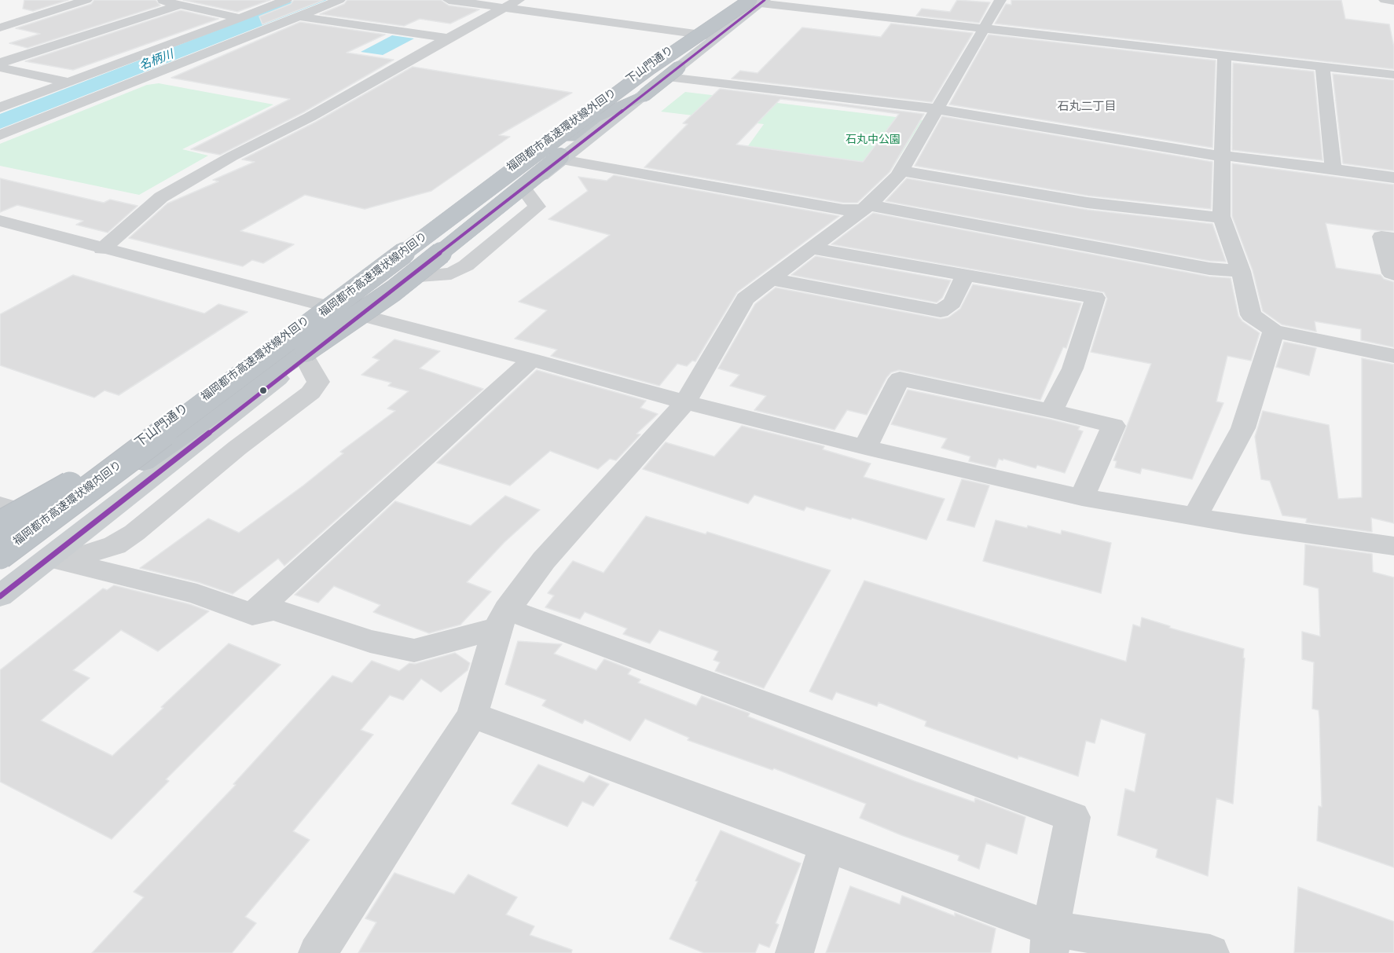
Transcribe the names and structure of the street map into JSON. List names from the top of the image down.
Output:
{
  "streets": {
    "highway": ["福岡都市高速環状線外回り", "福岡都市高速環状線内回り"],
    "main road": ["下山門通り"]
  },
  "crossings": [
    ["下山門通り", "福岡都市高速環状線外回り"],
    ["下山門通り", "福岡都市高速環状線内回り"]
  ],
  "districts": ["石丸二丁目"],
  "water": ["名柄川"],
  "parks": ["石丸中公園"]
}
